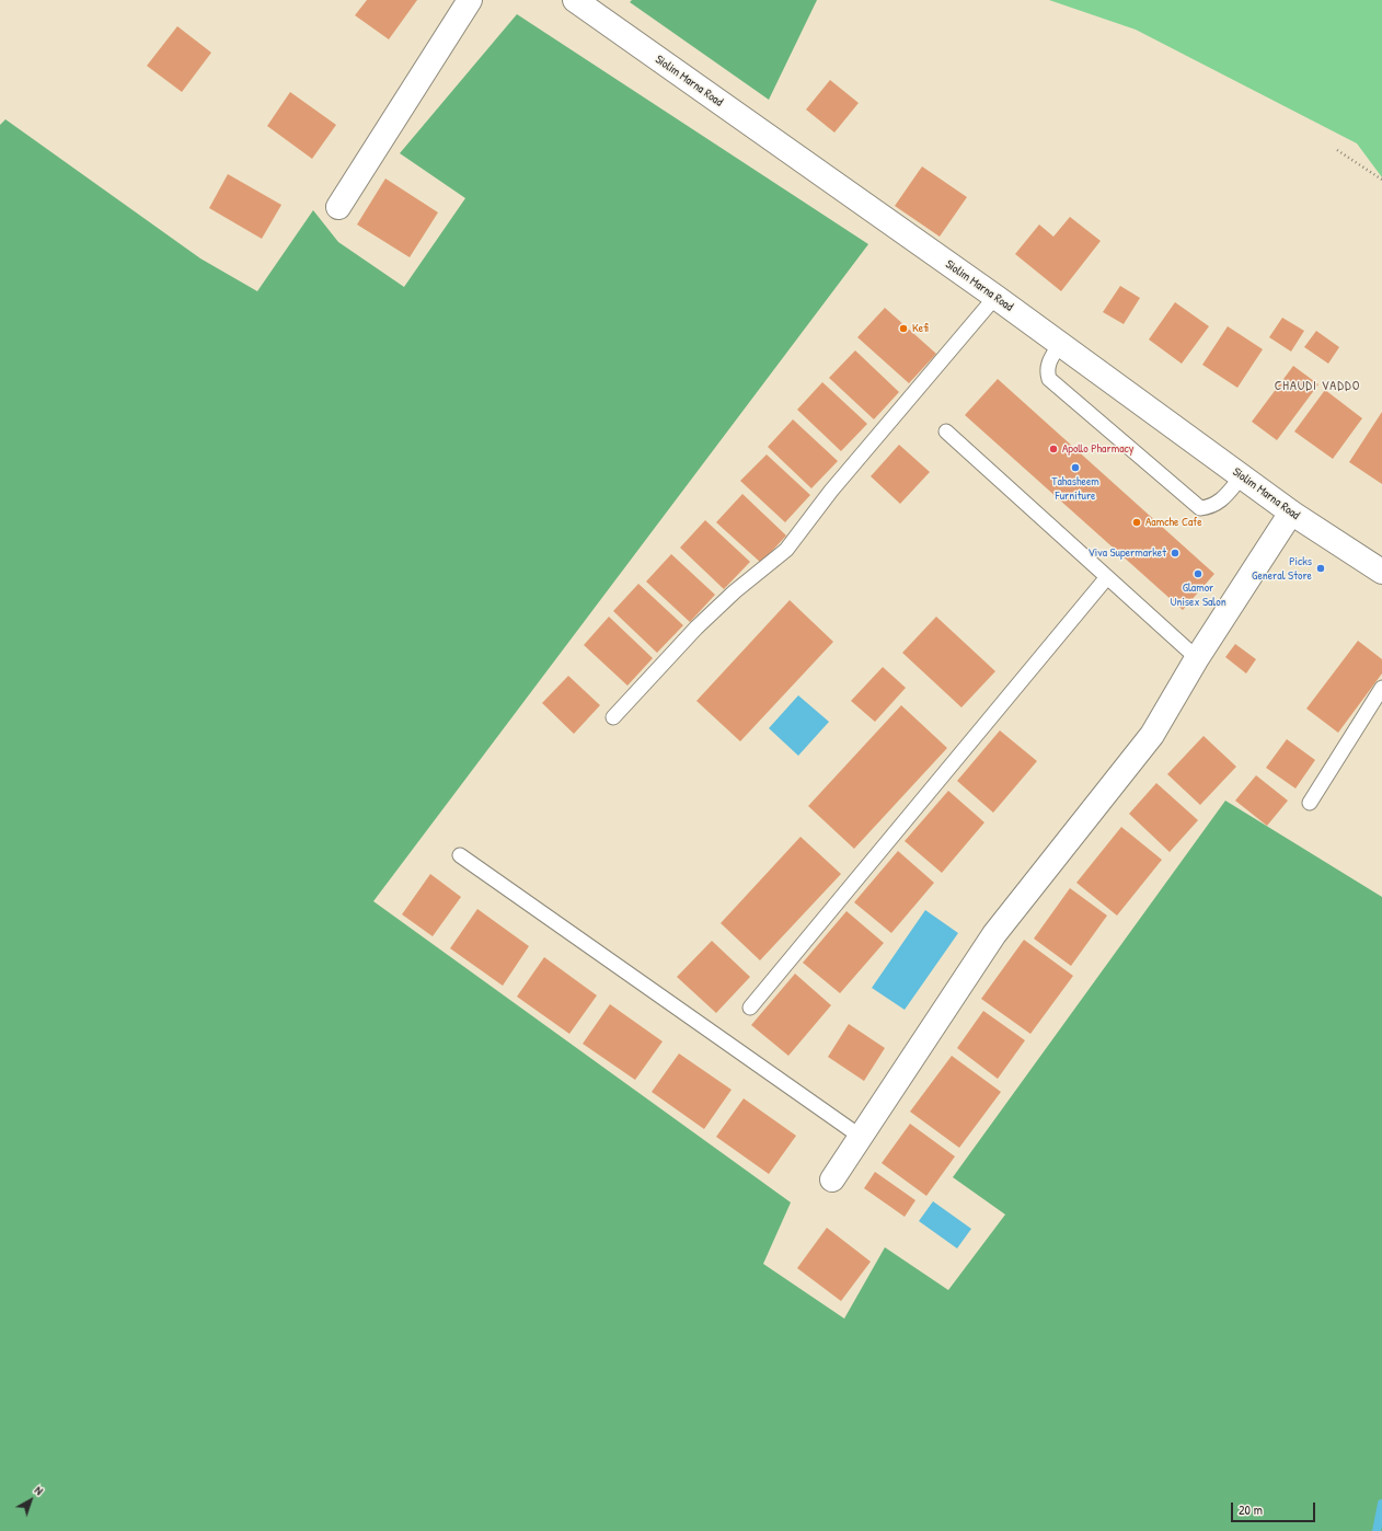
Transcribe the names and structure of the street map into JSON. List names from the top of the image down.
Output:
{
  "streets": {
    "street": ["Siolim Marna Road"]
  },
  "districts": ["CHAUDI VADDO"],
  "places": [
    "Kefi",
    "Apollo Pharmacy",
    "Tahasheem Furniture",
    "Aamche Cafe",
    "Viva Supermarket",
    "Picks General Store",
    "Glamor Unisex Salon"
  ],
  "scale_bar": "20 m",
  "north": "top right"
}
